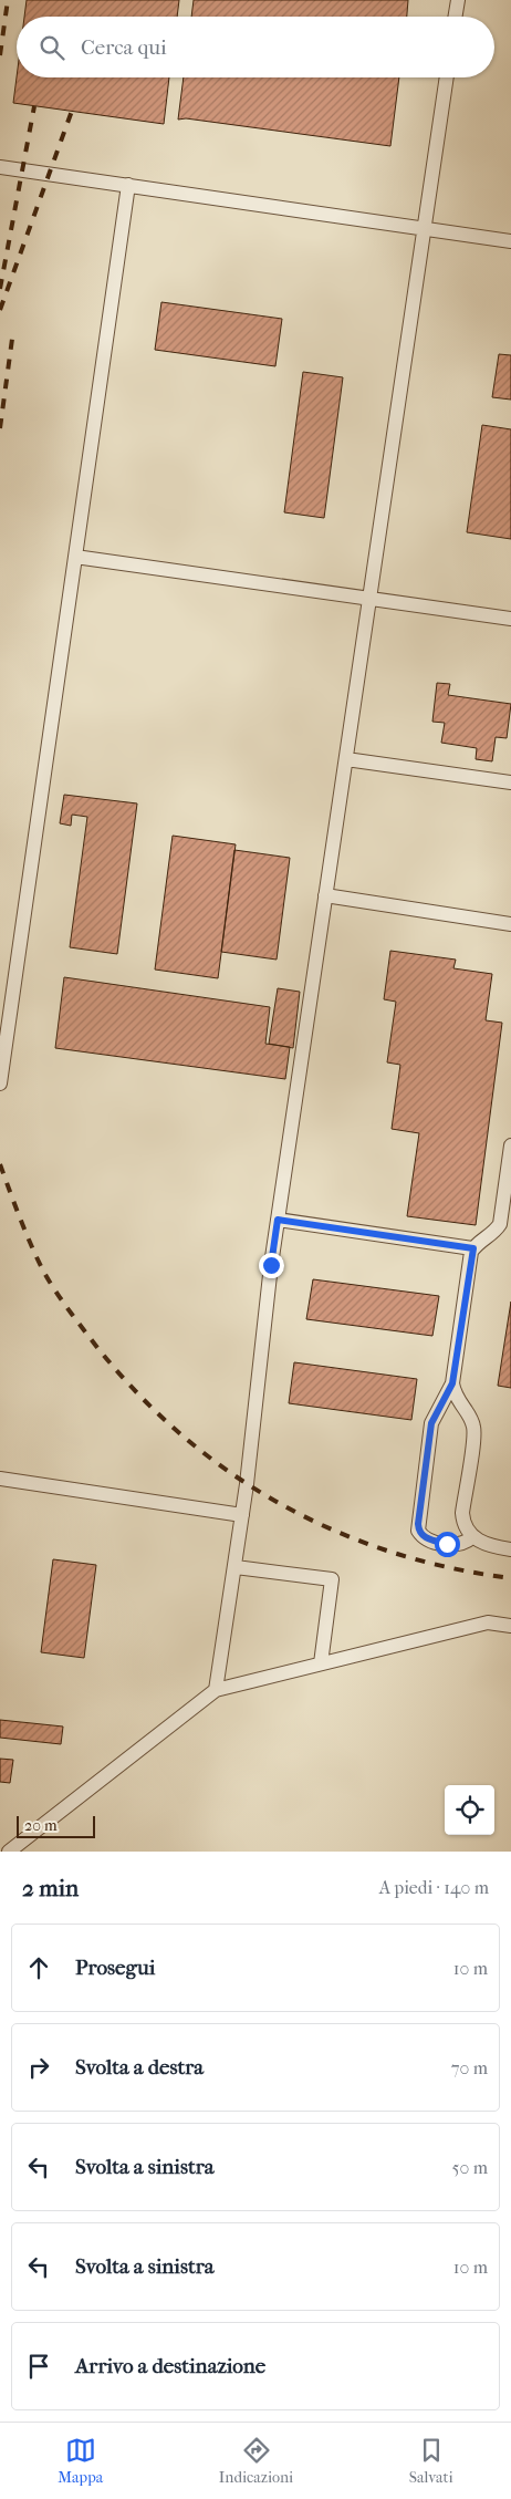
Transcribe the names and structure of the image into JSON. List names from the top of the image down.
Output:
{
  "scale_bar": "20 m",
  "page": {
    "search": "Cerca qui",
    "scale": "20 m",
    "heading": ["2 min", "A piedi · 140 m"],
    "list": [
      ["Prosegui", "10 m"],
      ["Svolta a destra", "70 m"],
      ["Svolta a sinistra", "50 m"],
      ["Svolta a sinistra", "10 m"],
      "Arrivo a destinazione"
    ],
    "nav": ["Mappa", "Indicazioni", "Salvati"]
  }
}
